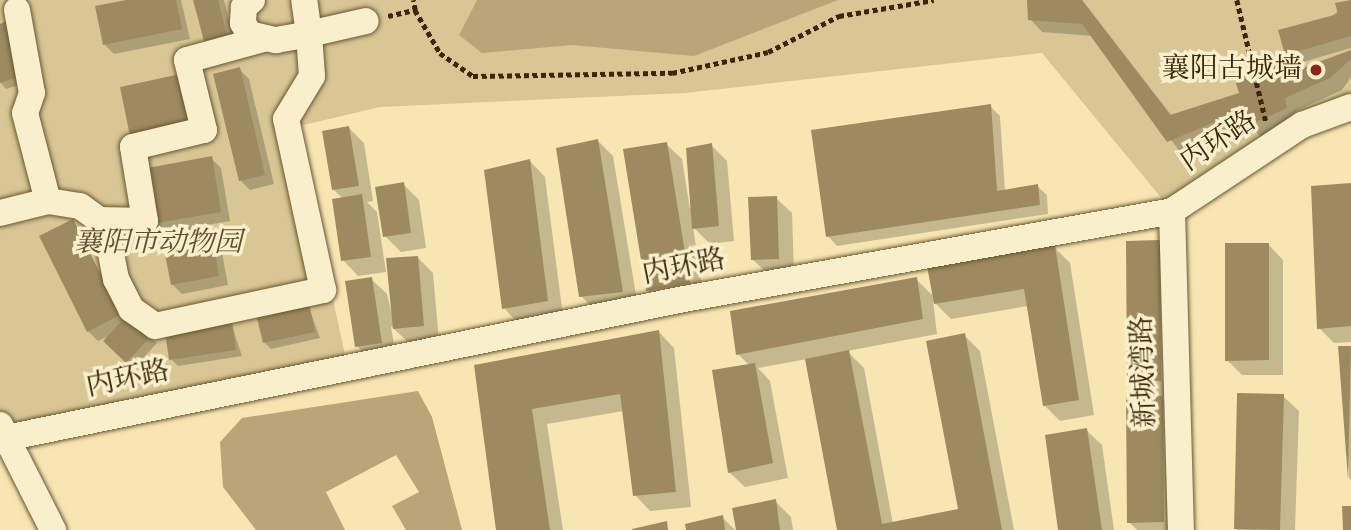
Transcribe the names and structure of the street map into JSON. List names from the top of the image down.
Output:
{
  "streets": {
    "street": ["内环路", "新城湾路"]
  },
  "crossings": [
    ["内环路", "新城湾路"]
  ],
  "parks": ["襄阳市动物园"],
  "places": ["襄阳古城墙"]
}
